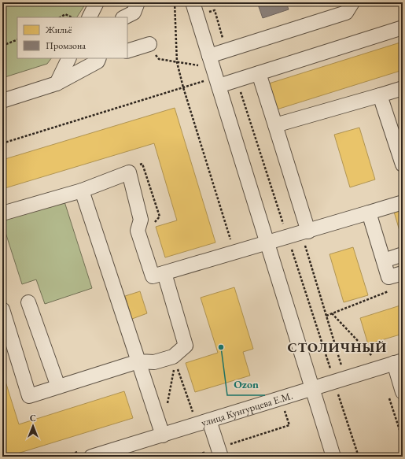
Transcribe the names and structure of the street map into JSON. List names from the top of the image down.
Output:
{
  "streets": {
    "street": ["улица Кунгурцева Е.М."]
  },
  "districts": ["СТОЛИЧНЫЙ"],
  "places": ["Ozon"],
  "legend": ["Жильё", "Промзона"],
  "north": "top"
}
